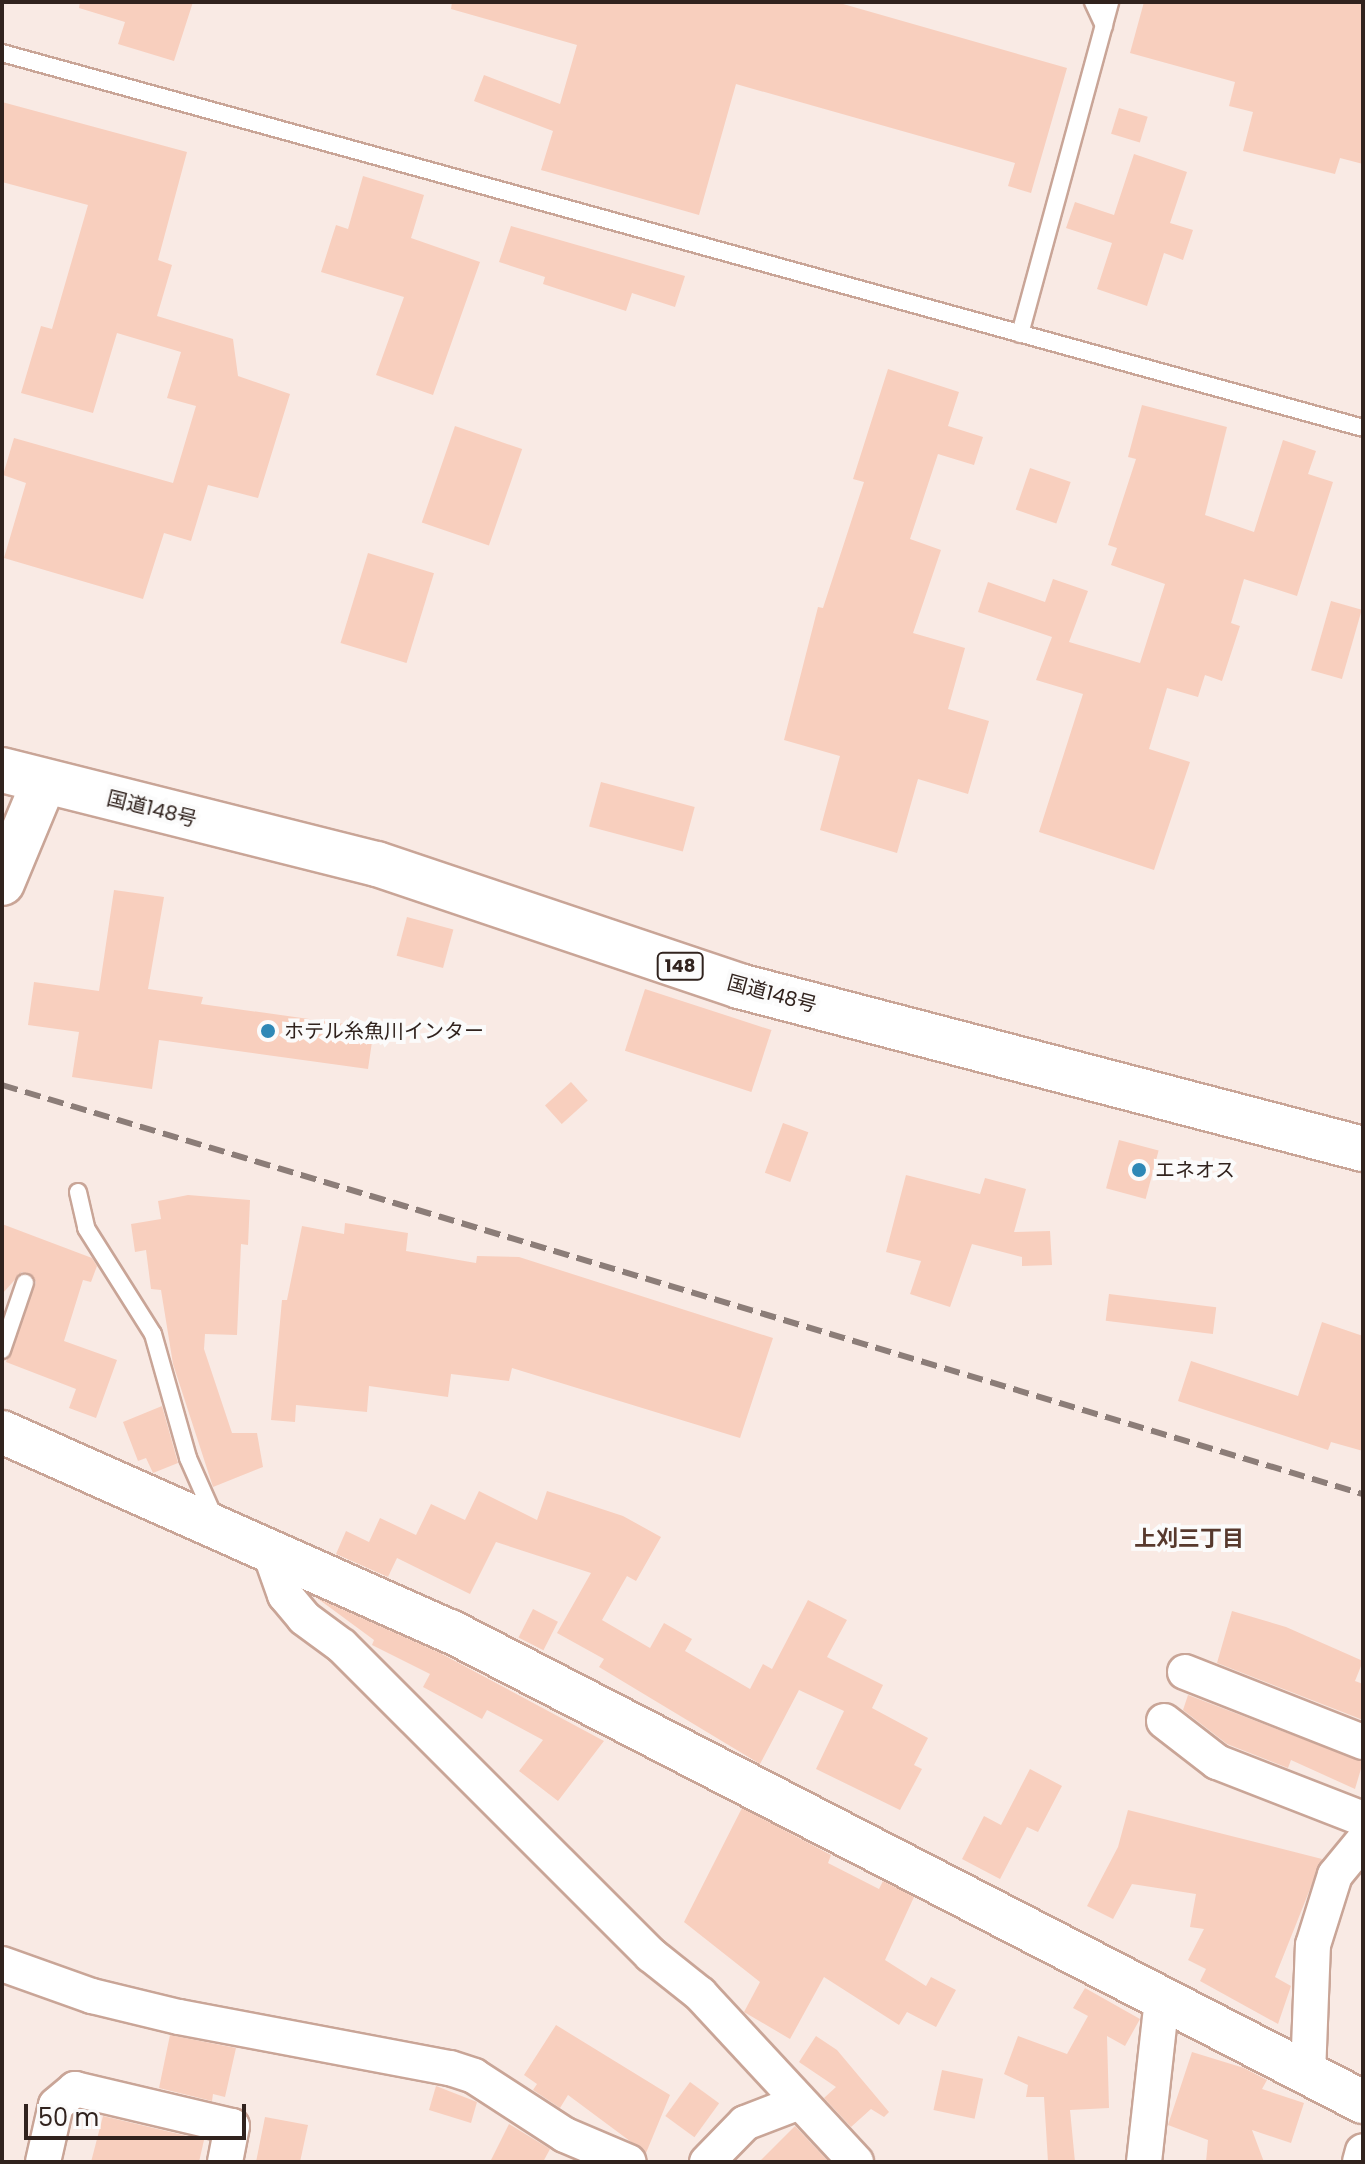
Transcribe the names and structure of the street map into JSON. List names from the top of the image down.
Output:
{
  "streets": {
    "highway": ["国道148号", "148"]
  },
  "districts": ["上刈三丁目"],
  "places": ["ホテル糸魚川インター", "エネオス"],
  "scale_bar": "50 m"
}
